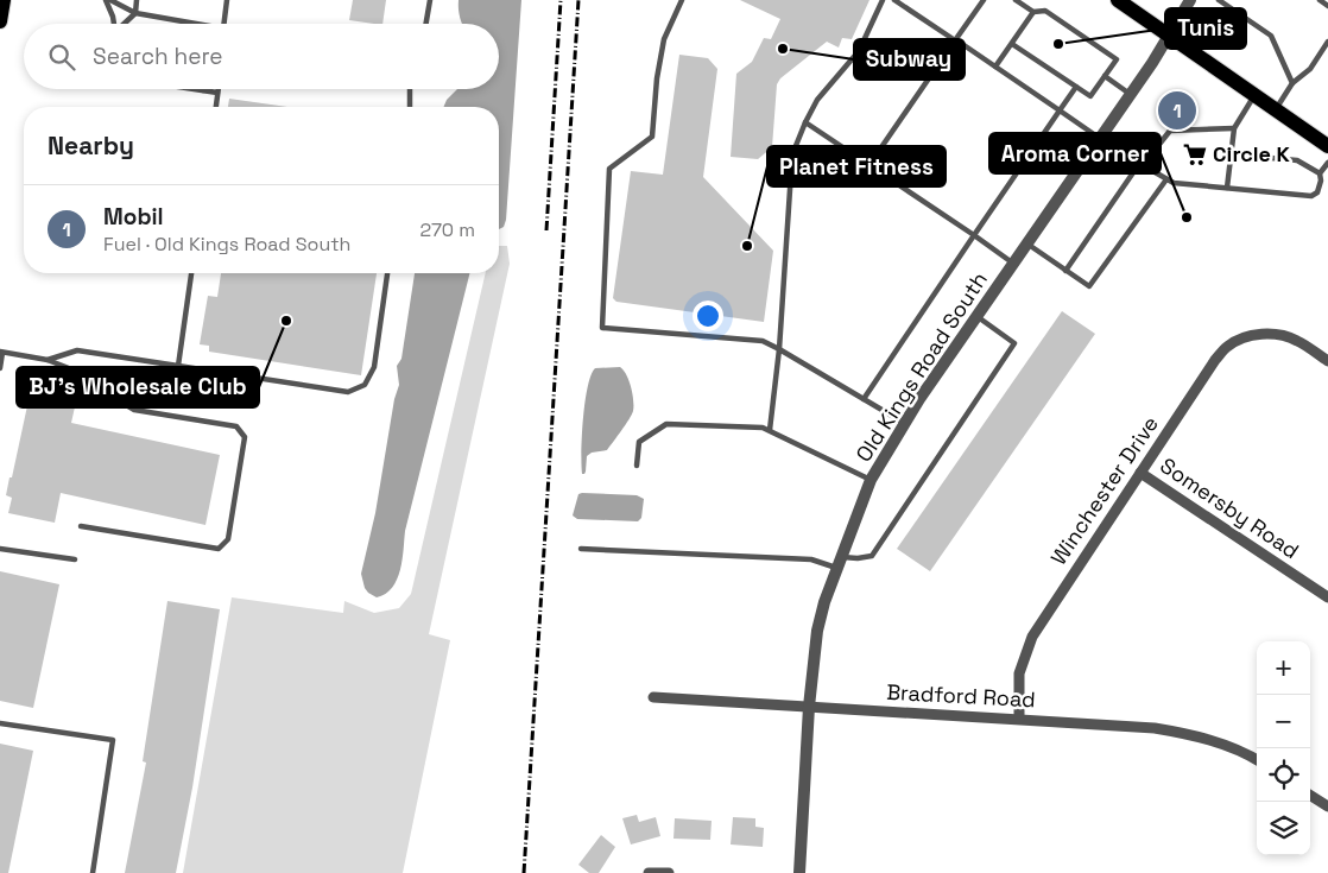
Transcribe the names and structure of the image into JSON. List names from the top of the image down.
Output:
{
  "streets": {
    "street": [
      "Old Kings Road South",
      "Winchester Drive",
      "Somersby Road",
      "Bradford Road"
    ]
  },
  "crossings": [
    ["Old Kings Road South", "Bradford Road"],
    ["Winchester Drive", "Somersby Road"],
    ["Winchester Drive", "Bradford Road"]
  ],
  "places": {
    "other": [
      "Tunis",
      "Subway",
      "Aroma Corner",
      "Planet Fitness",
      "BJ's Wholesale Club"
    ],
    "supermarket": ["Circle K"]
  },
  "page": {
    "search": "Search here",
    "pins": "1",
    "heading": "Nearby",
    "list": [
      {
        "mark": "1",
        "name": "Mobil",
        "note": "Fuel · Old Kings Road South",
        "value": "270 m"
      }
    ],
    "map_buttons": ["+", "−"]
  }
}
